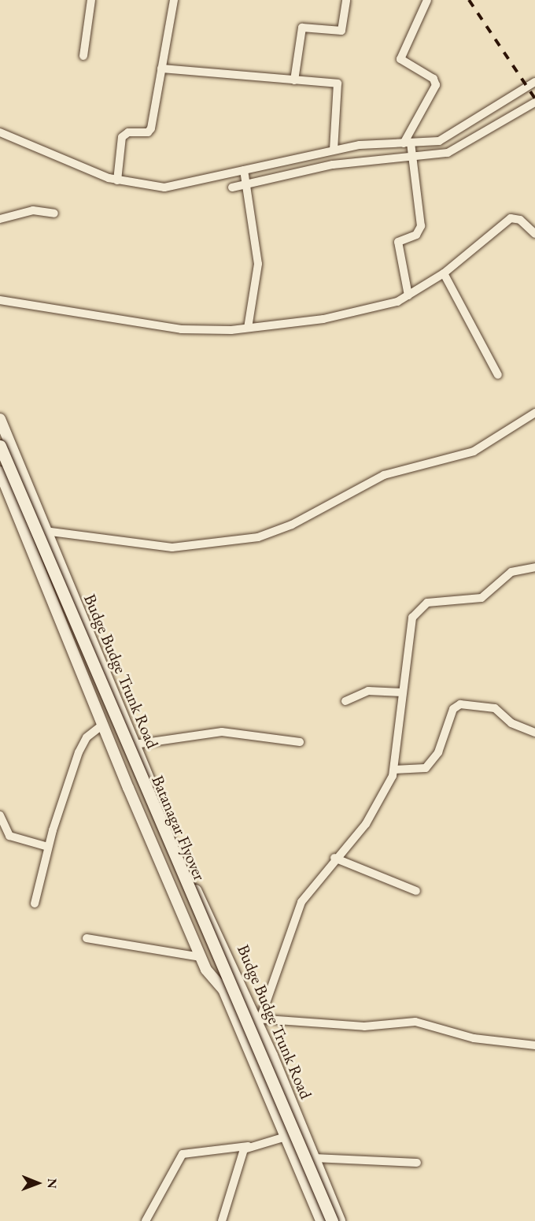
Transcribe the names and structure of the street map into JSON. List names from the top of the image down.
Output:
{
  "streets": {
    "main road": ["Batanagar Flyover"],
    "street": ["Budge Budge Trunk Road"]
  },
  "north": "right"
}
